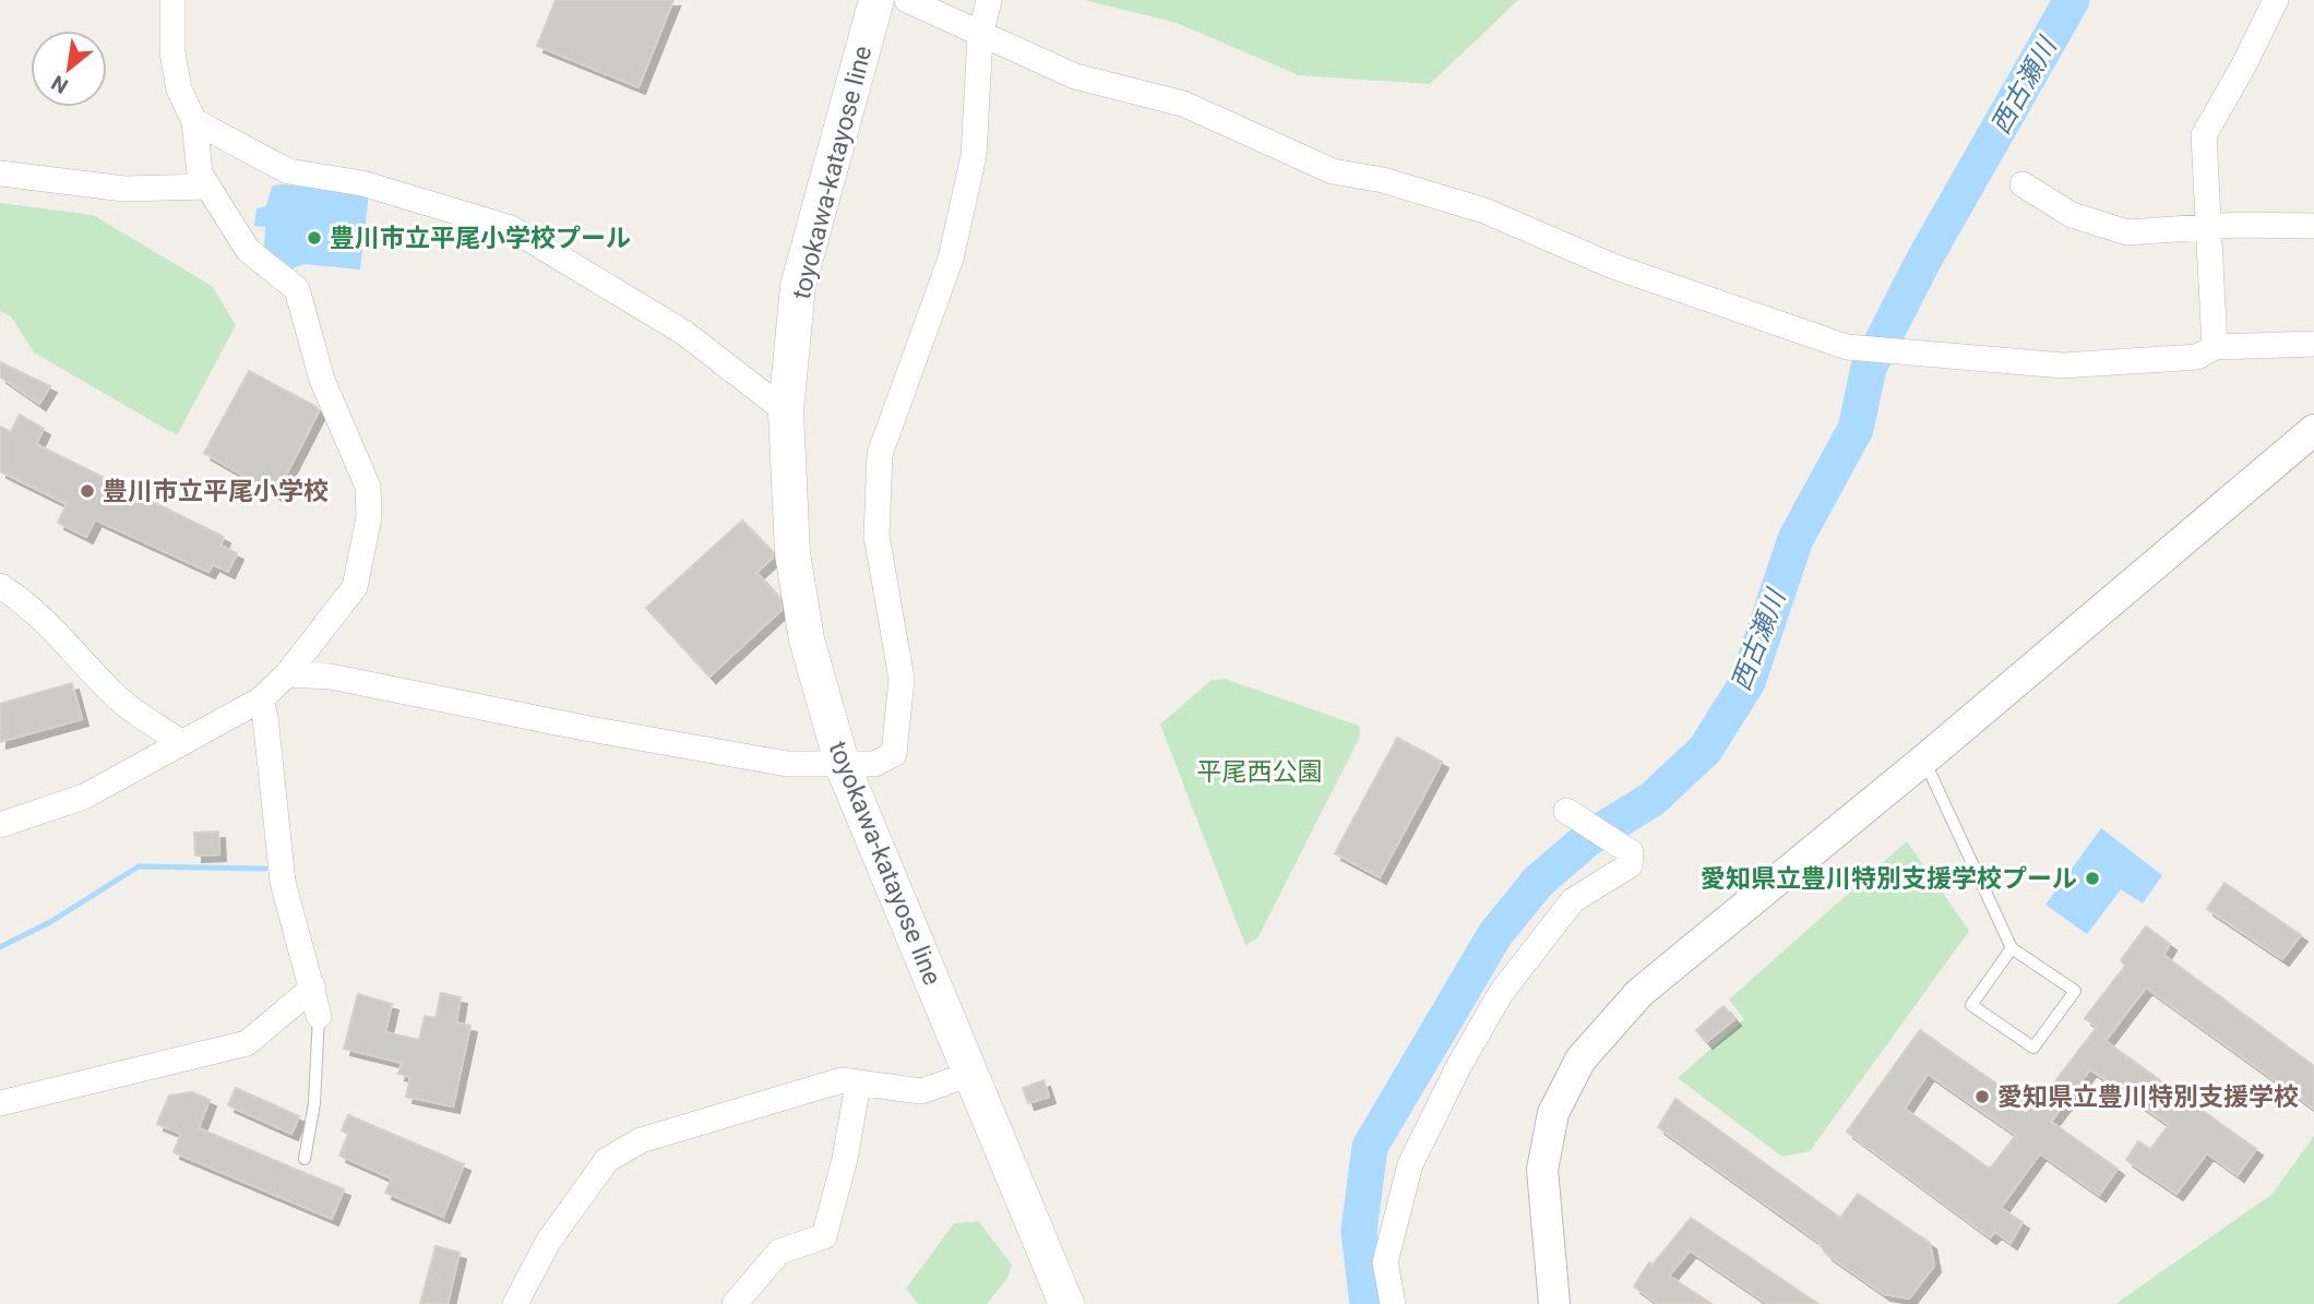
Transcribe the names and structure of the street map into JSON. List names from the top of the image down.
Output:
{
  "streets": {
    "main road": ["toyokawa-katayose line"]
  },
  "water": ["西古瀬川"],
  "parks": ["平尾西公園"],
  "places": [
    "豊川市立平尾小学校プール",
    "豊川市立平尾小学校",
    "愛知県立豊川特別支援学校プール",
    "愛知県立豊川特別支援学校"
  ],
  "north": "bottom left"
}
